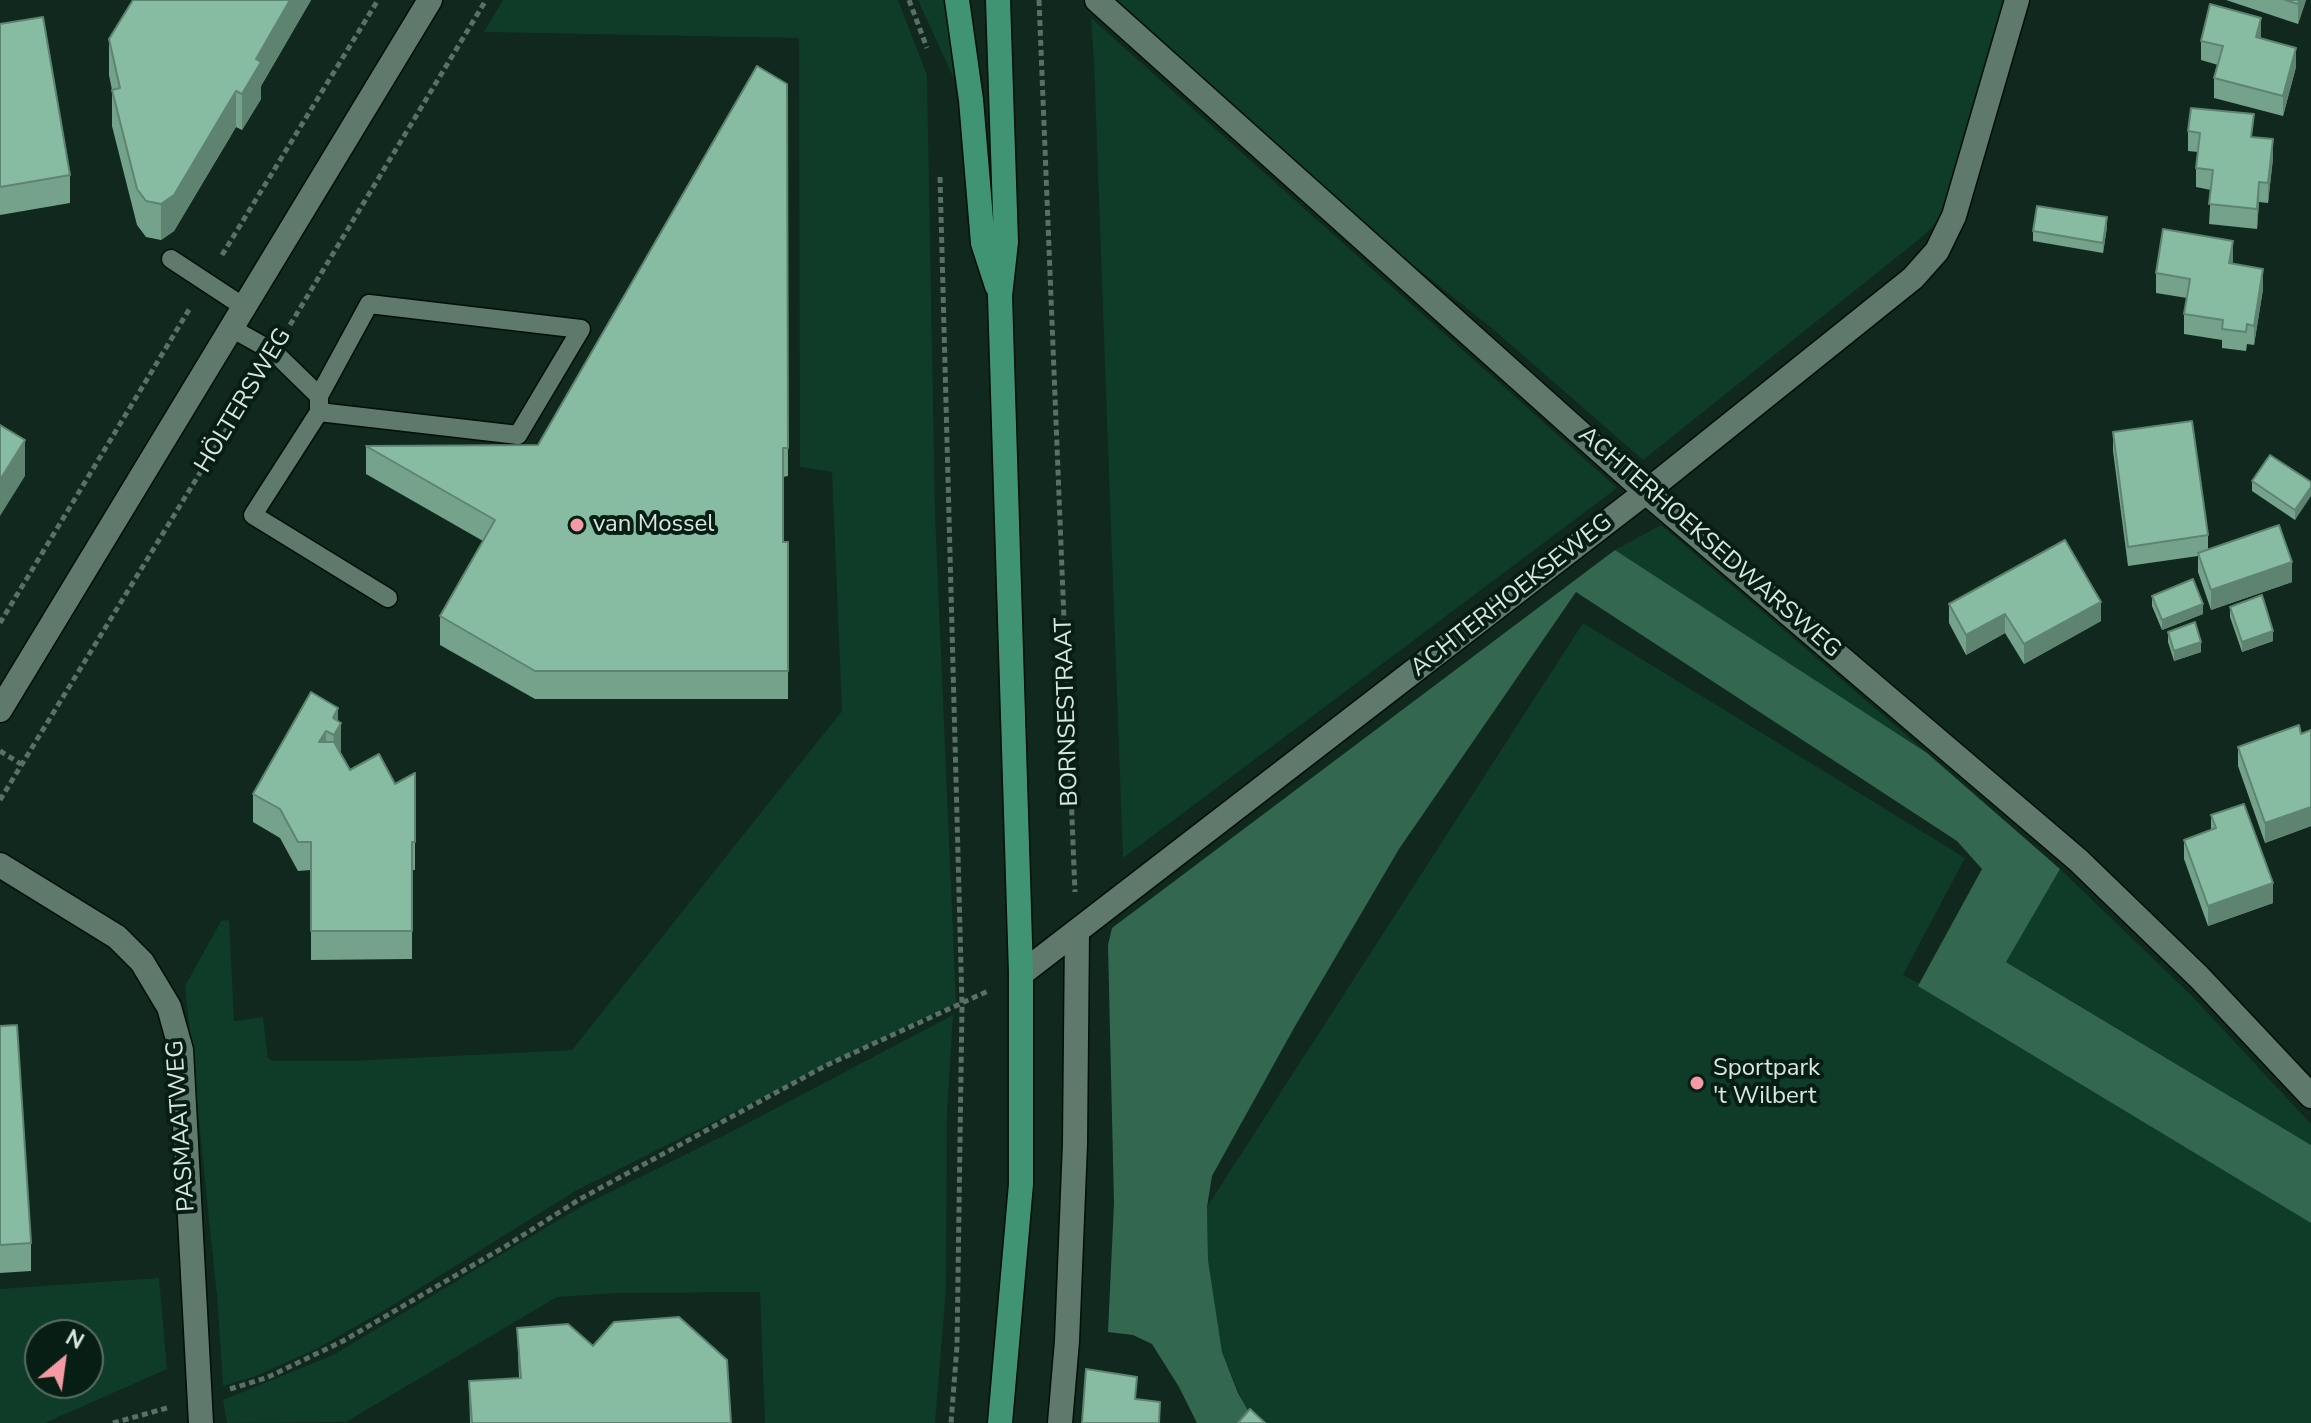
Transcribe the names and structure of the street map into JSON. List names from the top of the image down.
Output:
{
  "streets": {
    "street": [
      "HÖLTERSWEG",
      "ACHTERHOEKSEDWARSWEG",
      "ACHTERHOEKSEWEG",
      "PASMAATWEG"
    ],
    "path": ["BORNSESTRAAT"]
  },
  "crossings": [
    ["ACHTERHOEKSEDWARSWEG", "ACHTERHOEKSEWEG"],
    ["ACHTERHOEKSEWEG", "BORNSESTRAAT"]
  ],
  "places": ["van Mossel", "Sportpark 't Wilbert"],
  "north": "top right"
}
